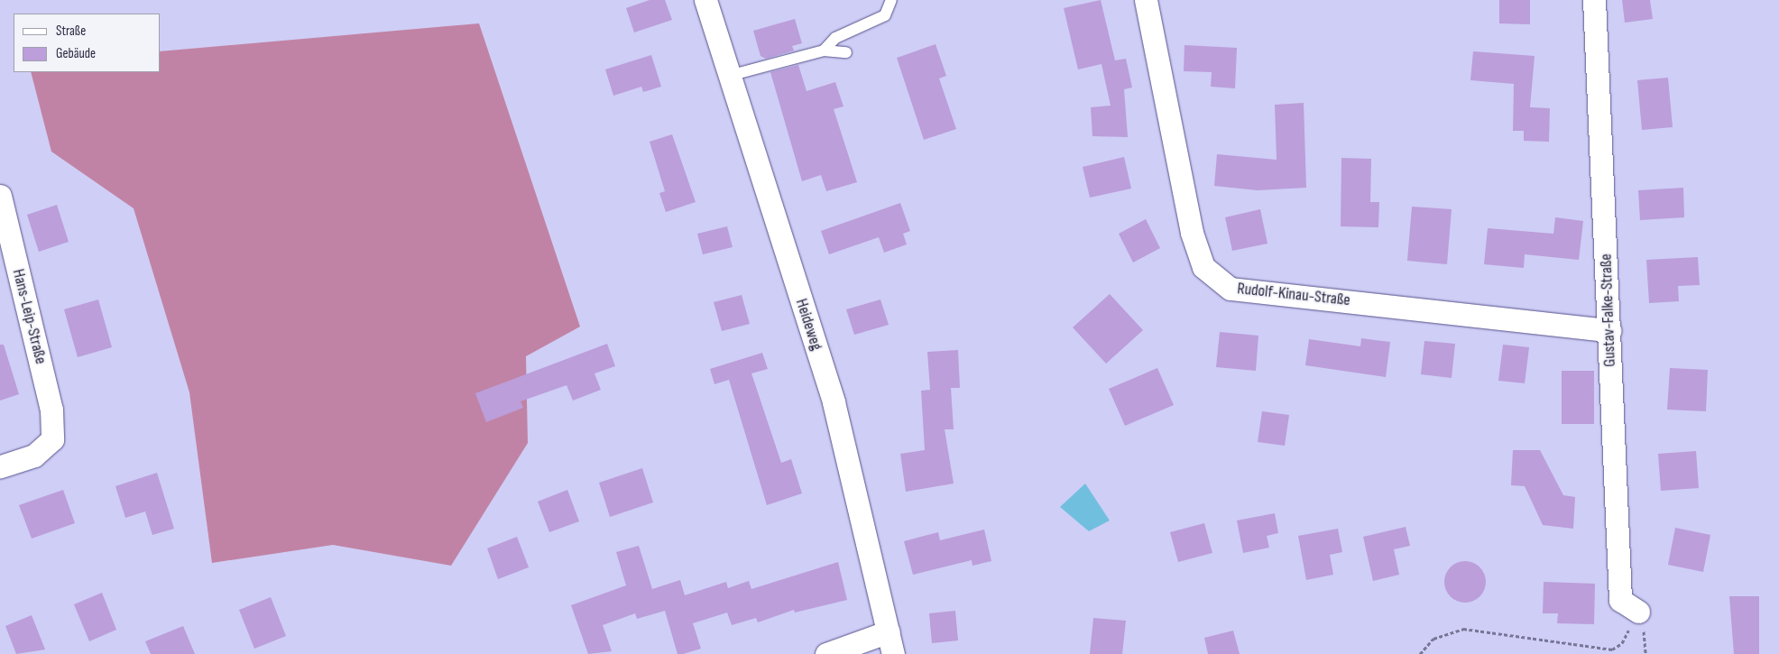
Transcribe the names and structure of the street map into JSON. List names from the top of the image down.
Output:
{
  "streets": {
    "street": [
      "Rudolf-Kinau-Straße",
      "Gustav-Falke-Straße",
      "Hans-Leip-Straße",
      "Heideweg"
    ]
  },
  "crossings": [
    ["Rudolf-Kinau-Straße", "Gustav-Falke-Straße"]
  ],
  "legend": ["Straße", "Gebäude"]
}
